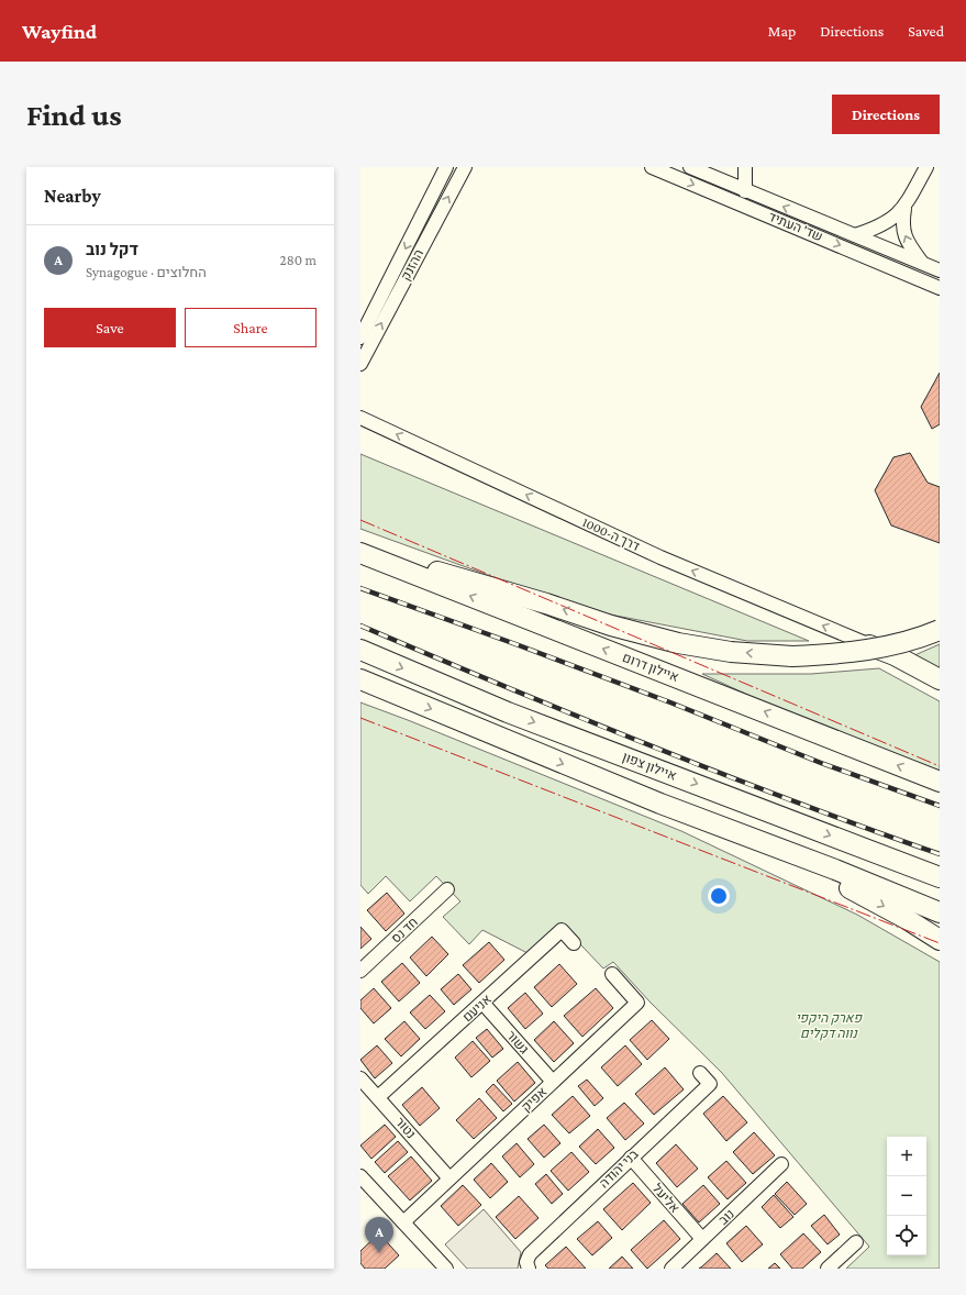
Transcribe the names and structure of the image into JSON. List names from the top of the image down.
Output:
{
  "streets": {
    "highway": ["איילון דרום", "איילון צפון"],
    "street": [
      "שד' העתיד",
      "ההזנק",
      "דרך ה-1000",
      "חד נס",
      "אניעם",
      "גשור",
      "אפיק",
      "נטור",
      "בני יהודה",
      "אליעל",
      "נוב"
    ]
  },
  "crossings": [
    ["אניעם", "גשור"],
    ["אניעם", "נטור"],
    ["גשור", "אפיק"],
    ["אפיק", "נטור"],
    ["בני יהודה", "אליעל"],
    ["אליעל", "נוב"]
  ],
  "one_way": ["דרך ה-1000"],
  "parks": ["פארק היקפי נווה דקלים"],
  "page": {
    "header": "Wayfind",
    "nav": ["Map", "Directions", "Saved"],
    "buttons": [
      "Directions",
      ["Save", "Share"]
    ],
    "title": "Find us",
    "heading": "Nearby",
    "list": [
      {
        "mark": "A",
        "name": "דקל נוב",
        "note": "Synagogue · החלוצים",
        "value": "280 m"
      }
    ],
    "map_buttons": ["+", "−"],
    "pins": "A"
  }
}
